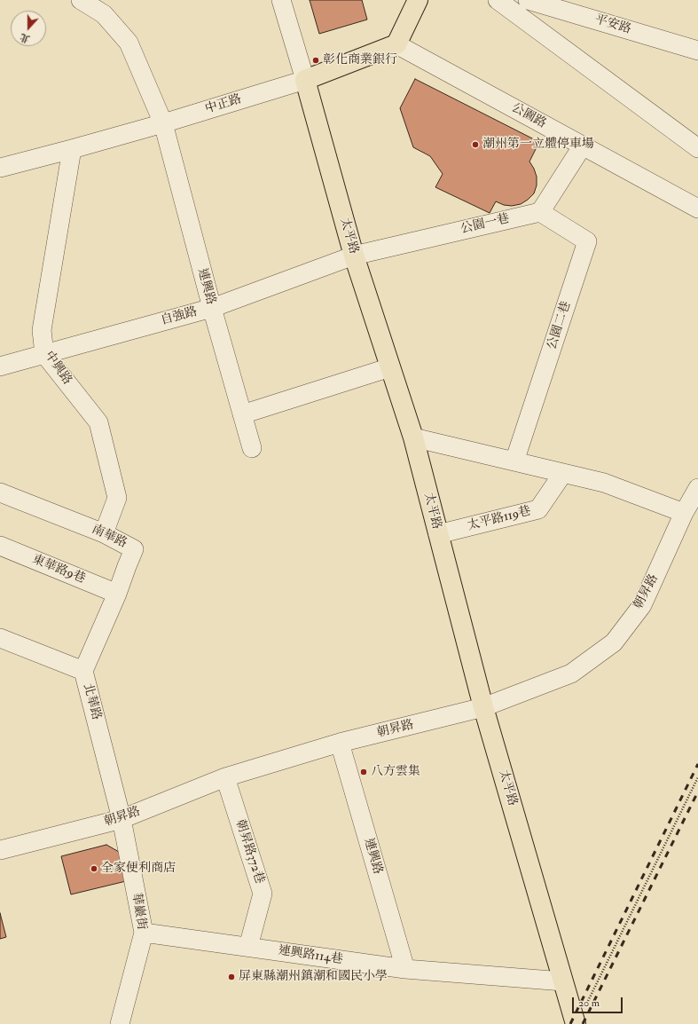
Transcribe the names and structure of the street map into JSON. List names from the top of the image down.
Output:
{
  "streets": {
    "main road": ["中正路", "太平路"],
    "street": [
      "平安路",
      "公園路",
      "公園一巷",
      "連興路",
      "自強路",
      "公園二巷",
      "中興路",
      "太平路119巷",
      "南華路",
      "東華路9巷",
      "朝昇路",
      "北華路",
      "朝昇路372巷",
      "華巖街",
      "連興路114巷"
    ]
  },
  "crossings": [
    ["中正路", "公園路"],
    ["中正路", "太平路"],
    ["中正路", "連興路"],
    ["中正路", "中興路"],
    ["公園一巷", "太平路"],
    ["公園一巷", "自強路"],
    ["公園一巷", "公園二巷"],
    ["太平路", "自強路"],
    ["太平路", "太平路119巷"],
    ["太平路", "朝昇路"],
    ["太平路", "連興路114巷"],
    ["連興路", "自強路"],
    ["連興路", "朝昇路"],
    ["連興路", "連興路114巷"],
    ["自強路", "中興路"],
    ["中興路", "南華路"],
    ["南華路", "東華路9巷"],
    ["南華路", "北華路"],
    ["朝昇路", "北華路"],
    ["朝昇路", "朝昇路372巷"],
    ["朝昇路", "華巖街"],
    ["北華路", "華巖街"],
    ["朝昇路372巷", "連興路114巷"],
    ["華巖街", "連興路114巷"]
  ],
  "places": [
    "彰化商業銀行",
    "潮州第一立體停車場",
    "八方雲集",
    "全家便利商店",
    "屏東縣潮州鎮潮和國民小學"
  ],
  "scale_bar": "20 m",
  "north": "bottom"
}
